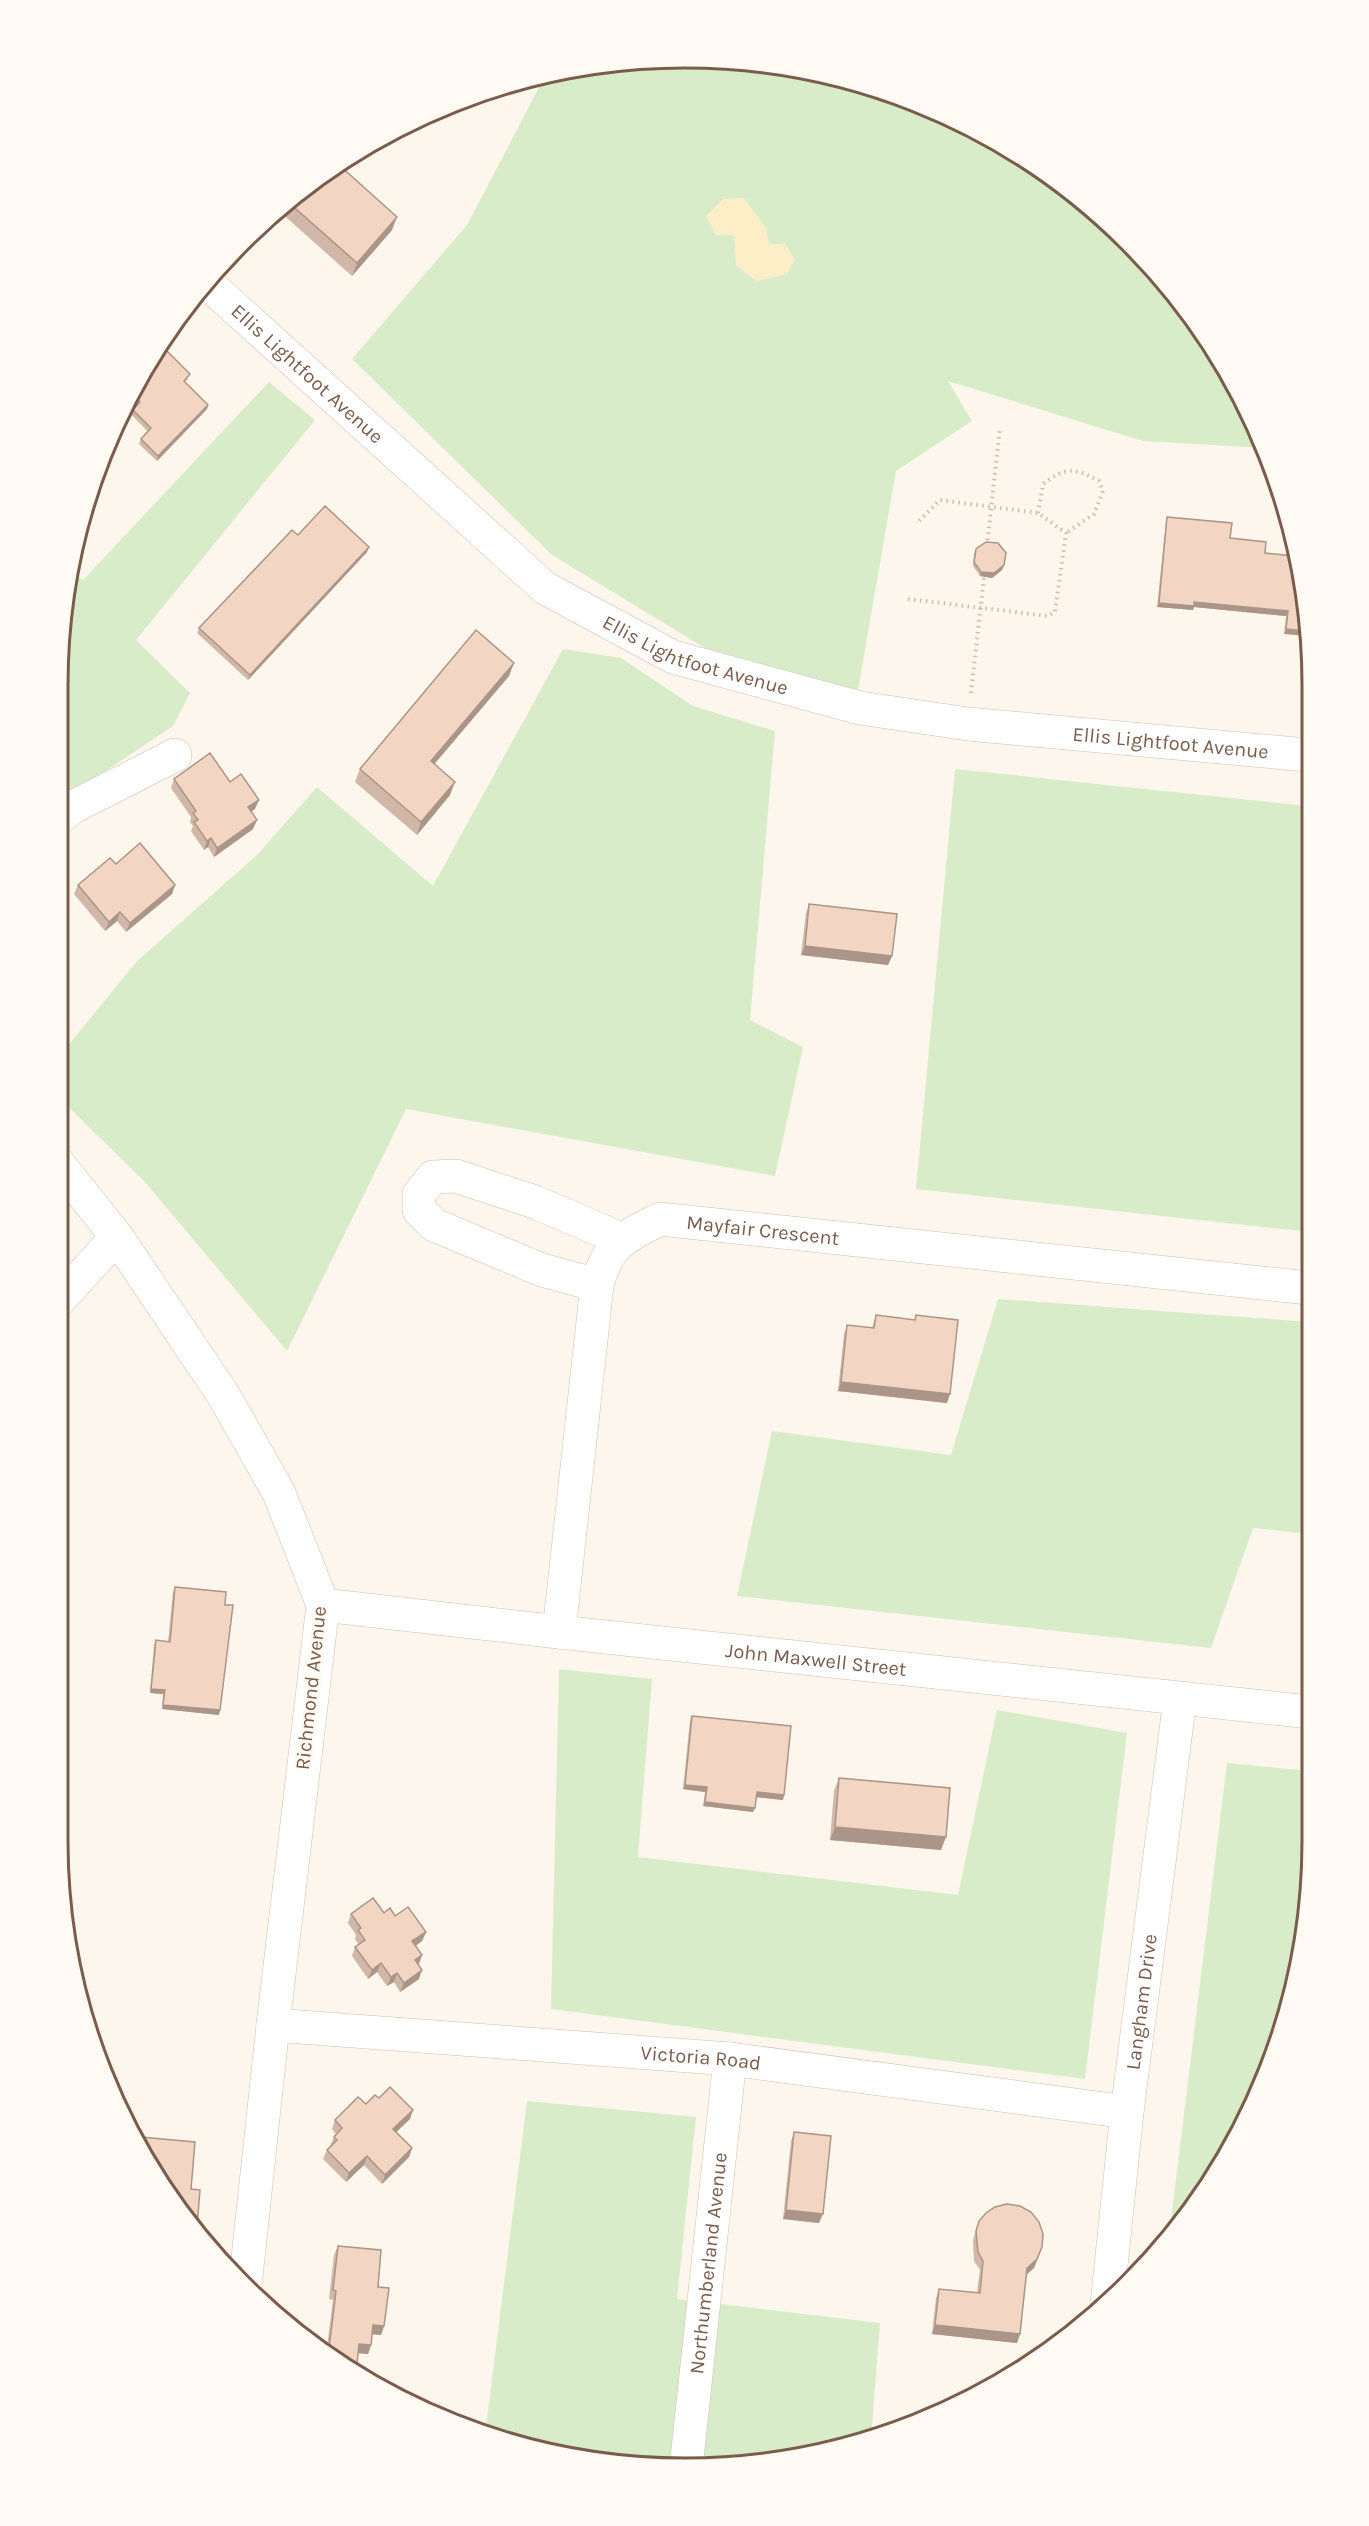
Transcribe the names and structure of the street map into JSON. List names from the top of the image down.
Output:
{
  "streets": {
    "street": [
      "Ellis Lightfoot Avenue",
      "Mayfair Crescent",
      "John Maxwell Street",
      "Richmond Avenue",
      "Langham Drive",
      "Victoria Road",
      "Northumberland Avenue"
    ]
  },
  "crossings": [
    ["Mayfair Crescent", "John Maxwell Street"],
    ["John Maxwell Street", "Richmond Avenue"],
    ["John Maxwell Street", "Langham Drive"],
    ["Richmond Avenue", "Victoria Road"],
    ["Langham Drive", "Victoria Road"],
    ["Victoria Road", "Northumberland Avenue"]
  ]
}
